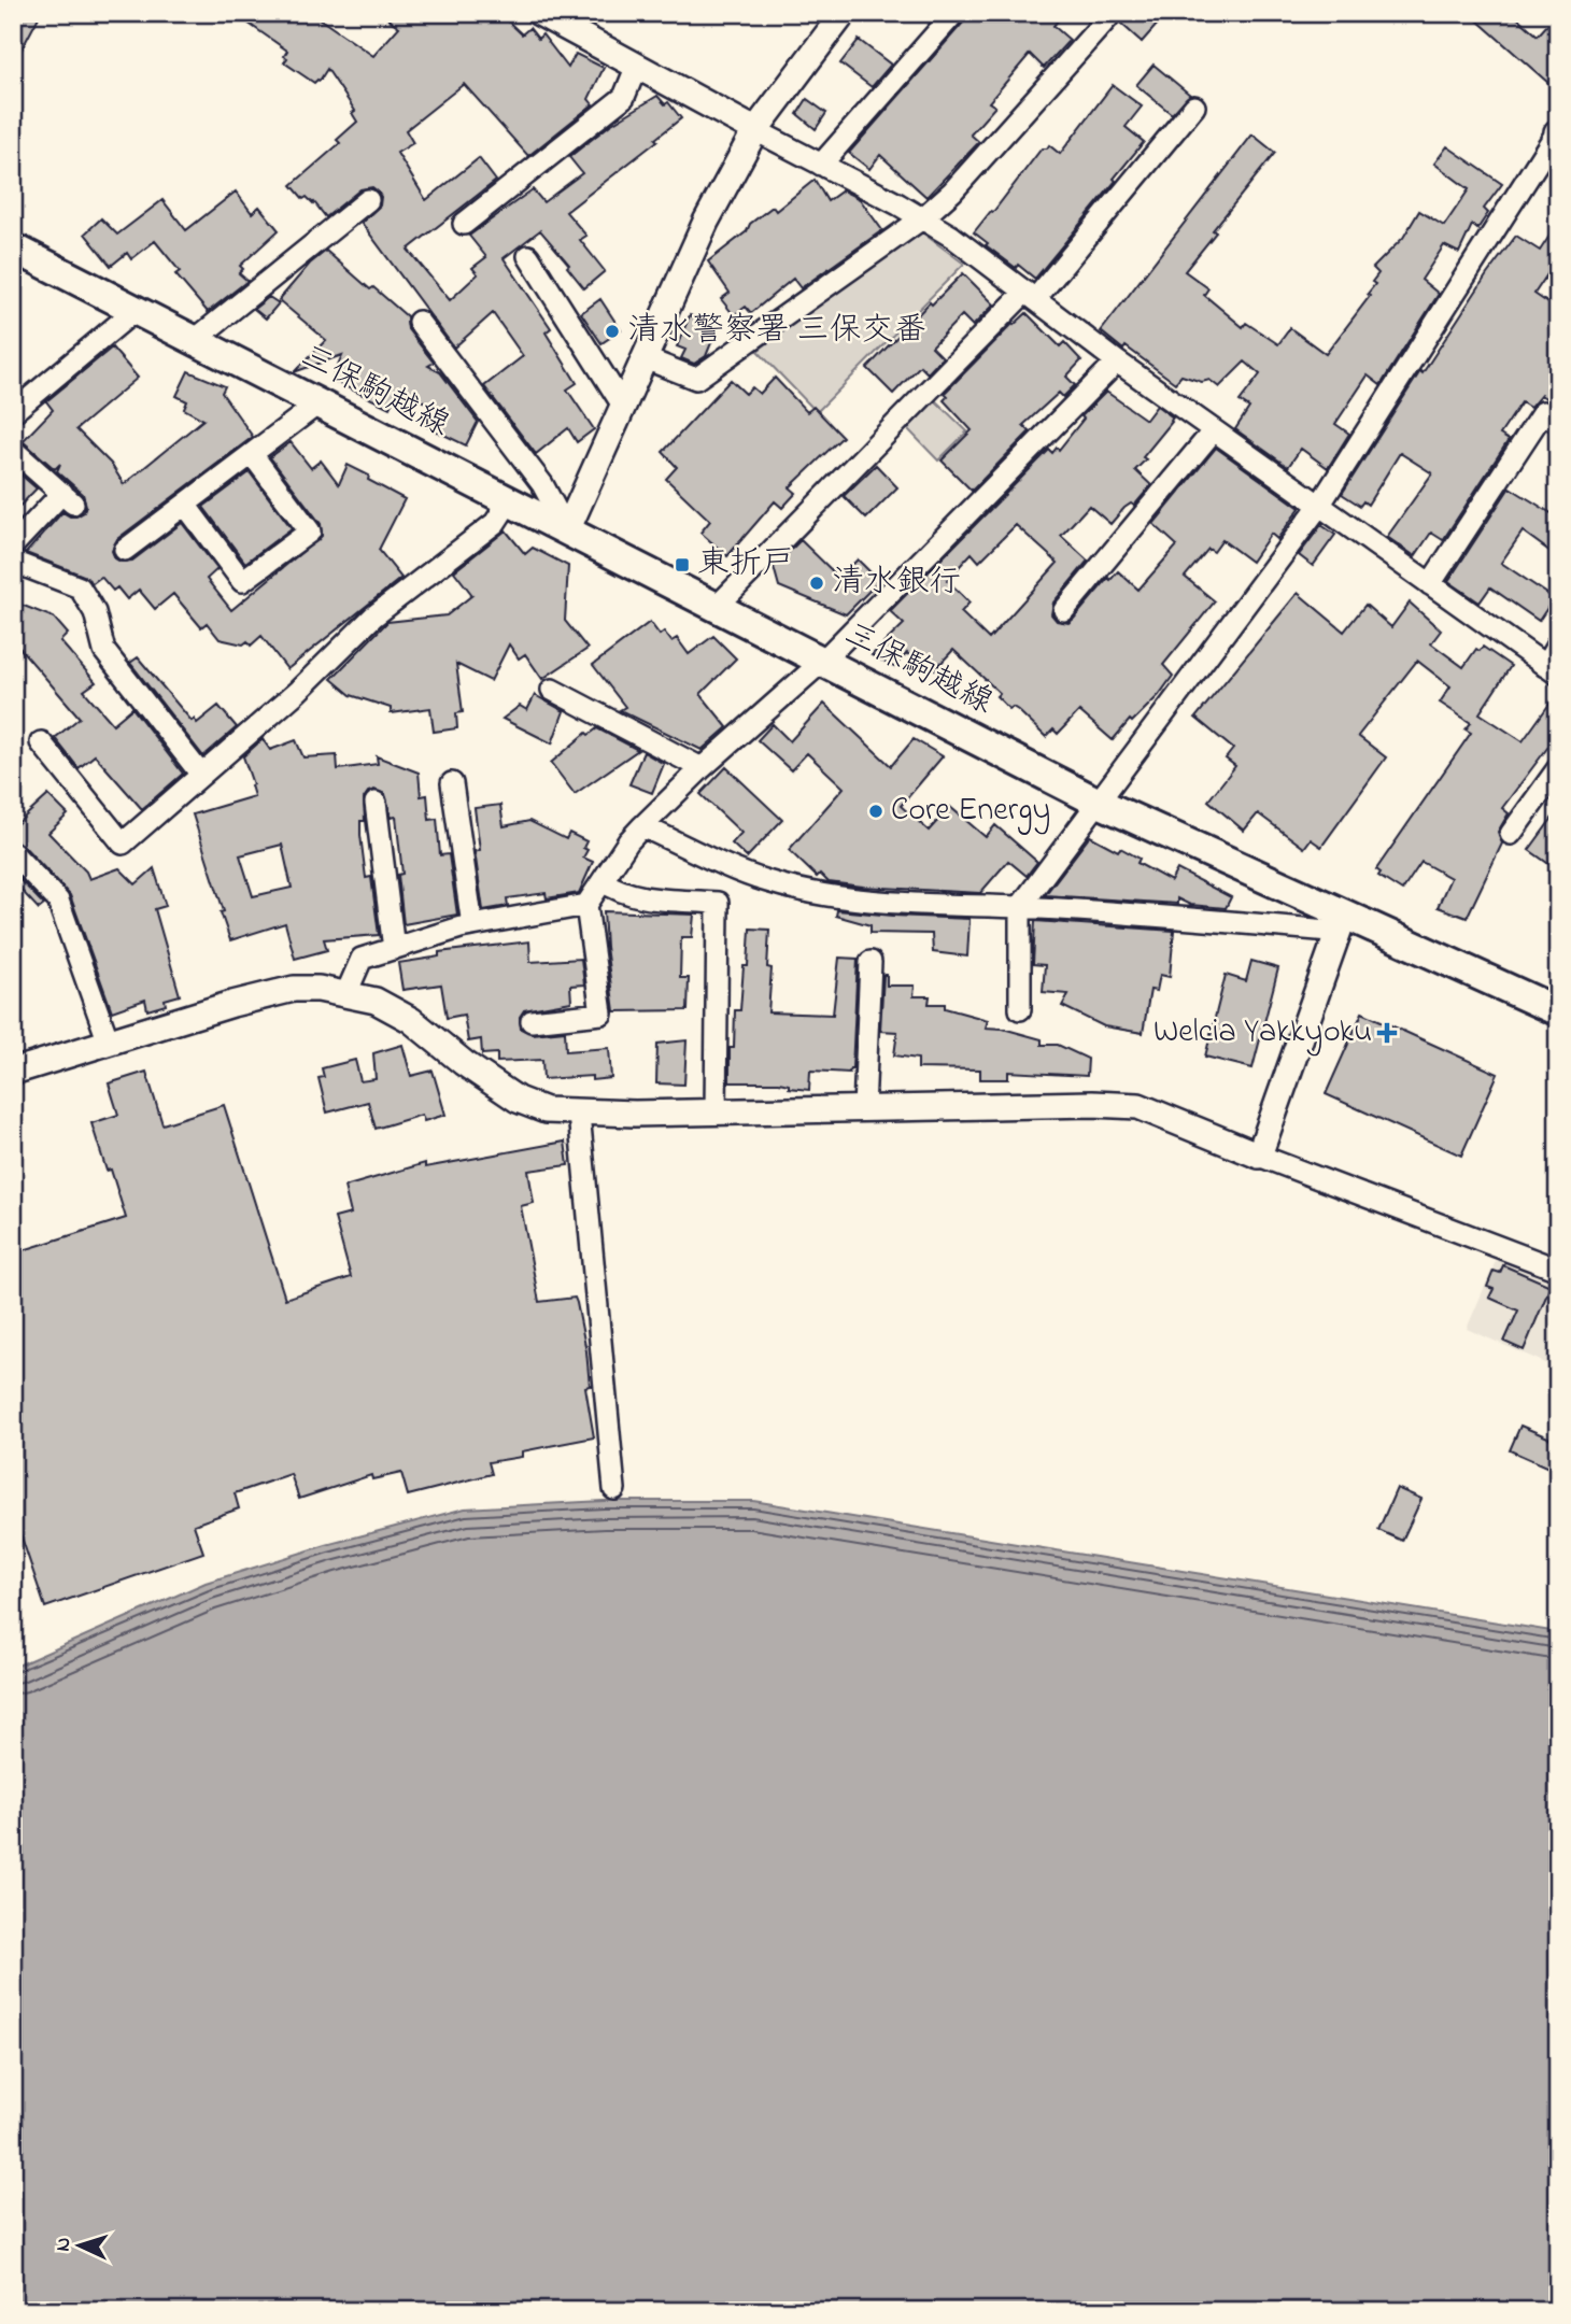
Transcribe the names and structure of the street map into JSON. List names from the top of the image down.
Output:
{
  "streets": {
    "main road": ["三保駒越線"]
  },
  "places": {
    "other": ["清水警察署 三保交番", "清水銀行", "Core Energy"],
    "transit": ["東折戸"],
    "health": ["Welcia Yakkyoku"]
  },
  "north": "left"
}
